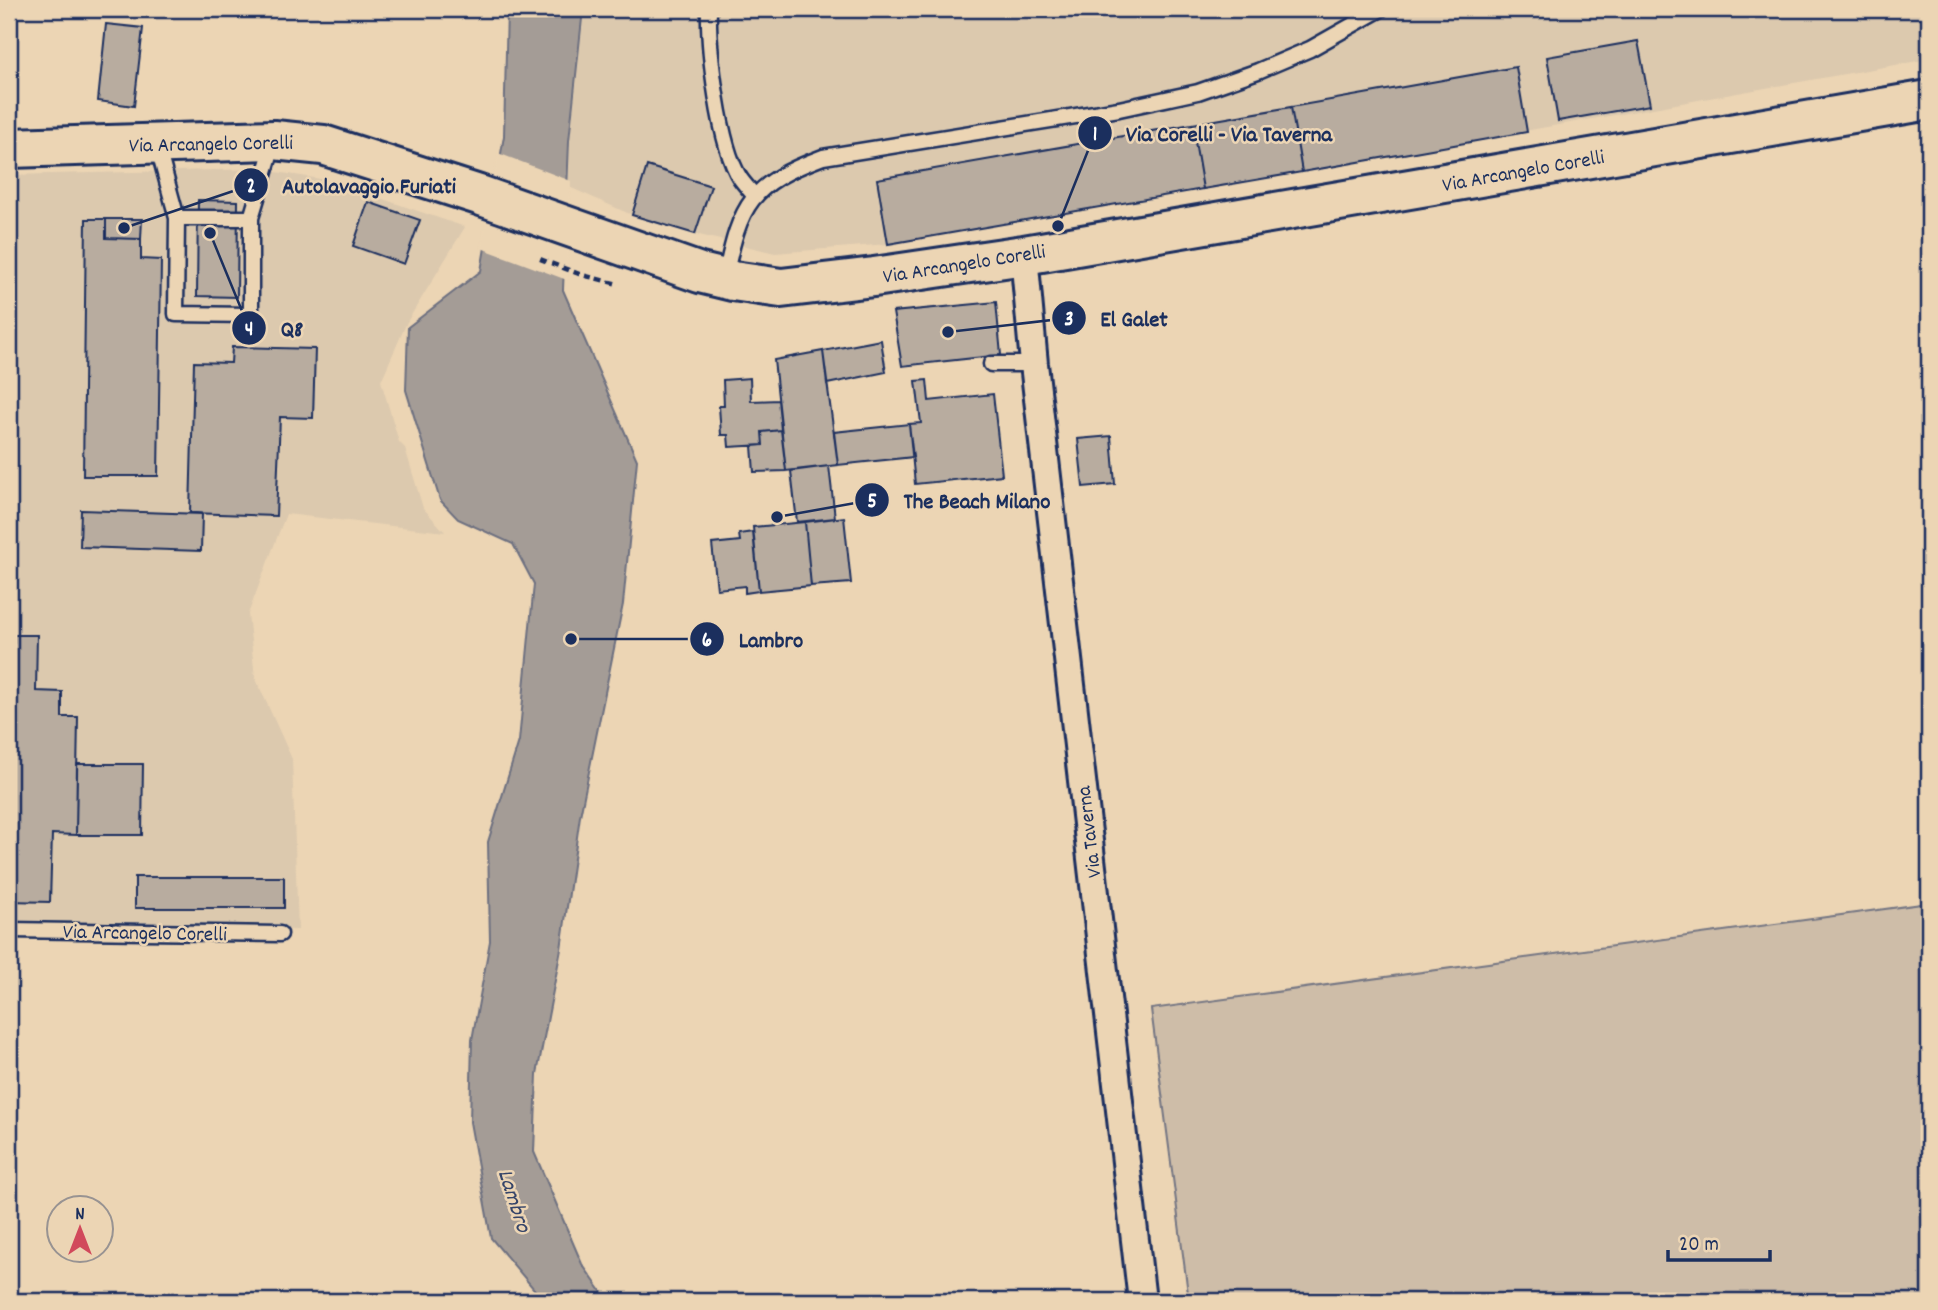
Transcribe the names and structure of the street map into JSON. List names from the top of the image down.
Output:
{
  "streets": {
    "street": ["Via Arcangelo Corelli", "Via Taverna"]
  },
  "crossings": [
    ["Via Arcangelo Corelli", "Via Taverna"]
  ],
  "water": ["Lambro"],
  "places": [
    "Via Corelli - Via Taverna",
    "Autolavaggio Furiati",
    "Q8",
    "El Galet",
    "The Beach Milano",
    "Lambro"
  ],
  "scale_bar": "20 m",
  "north": "top"
}
